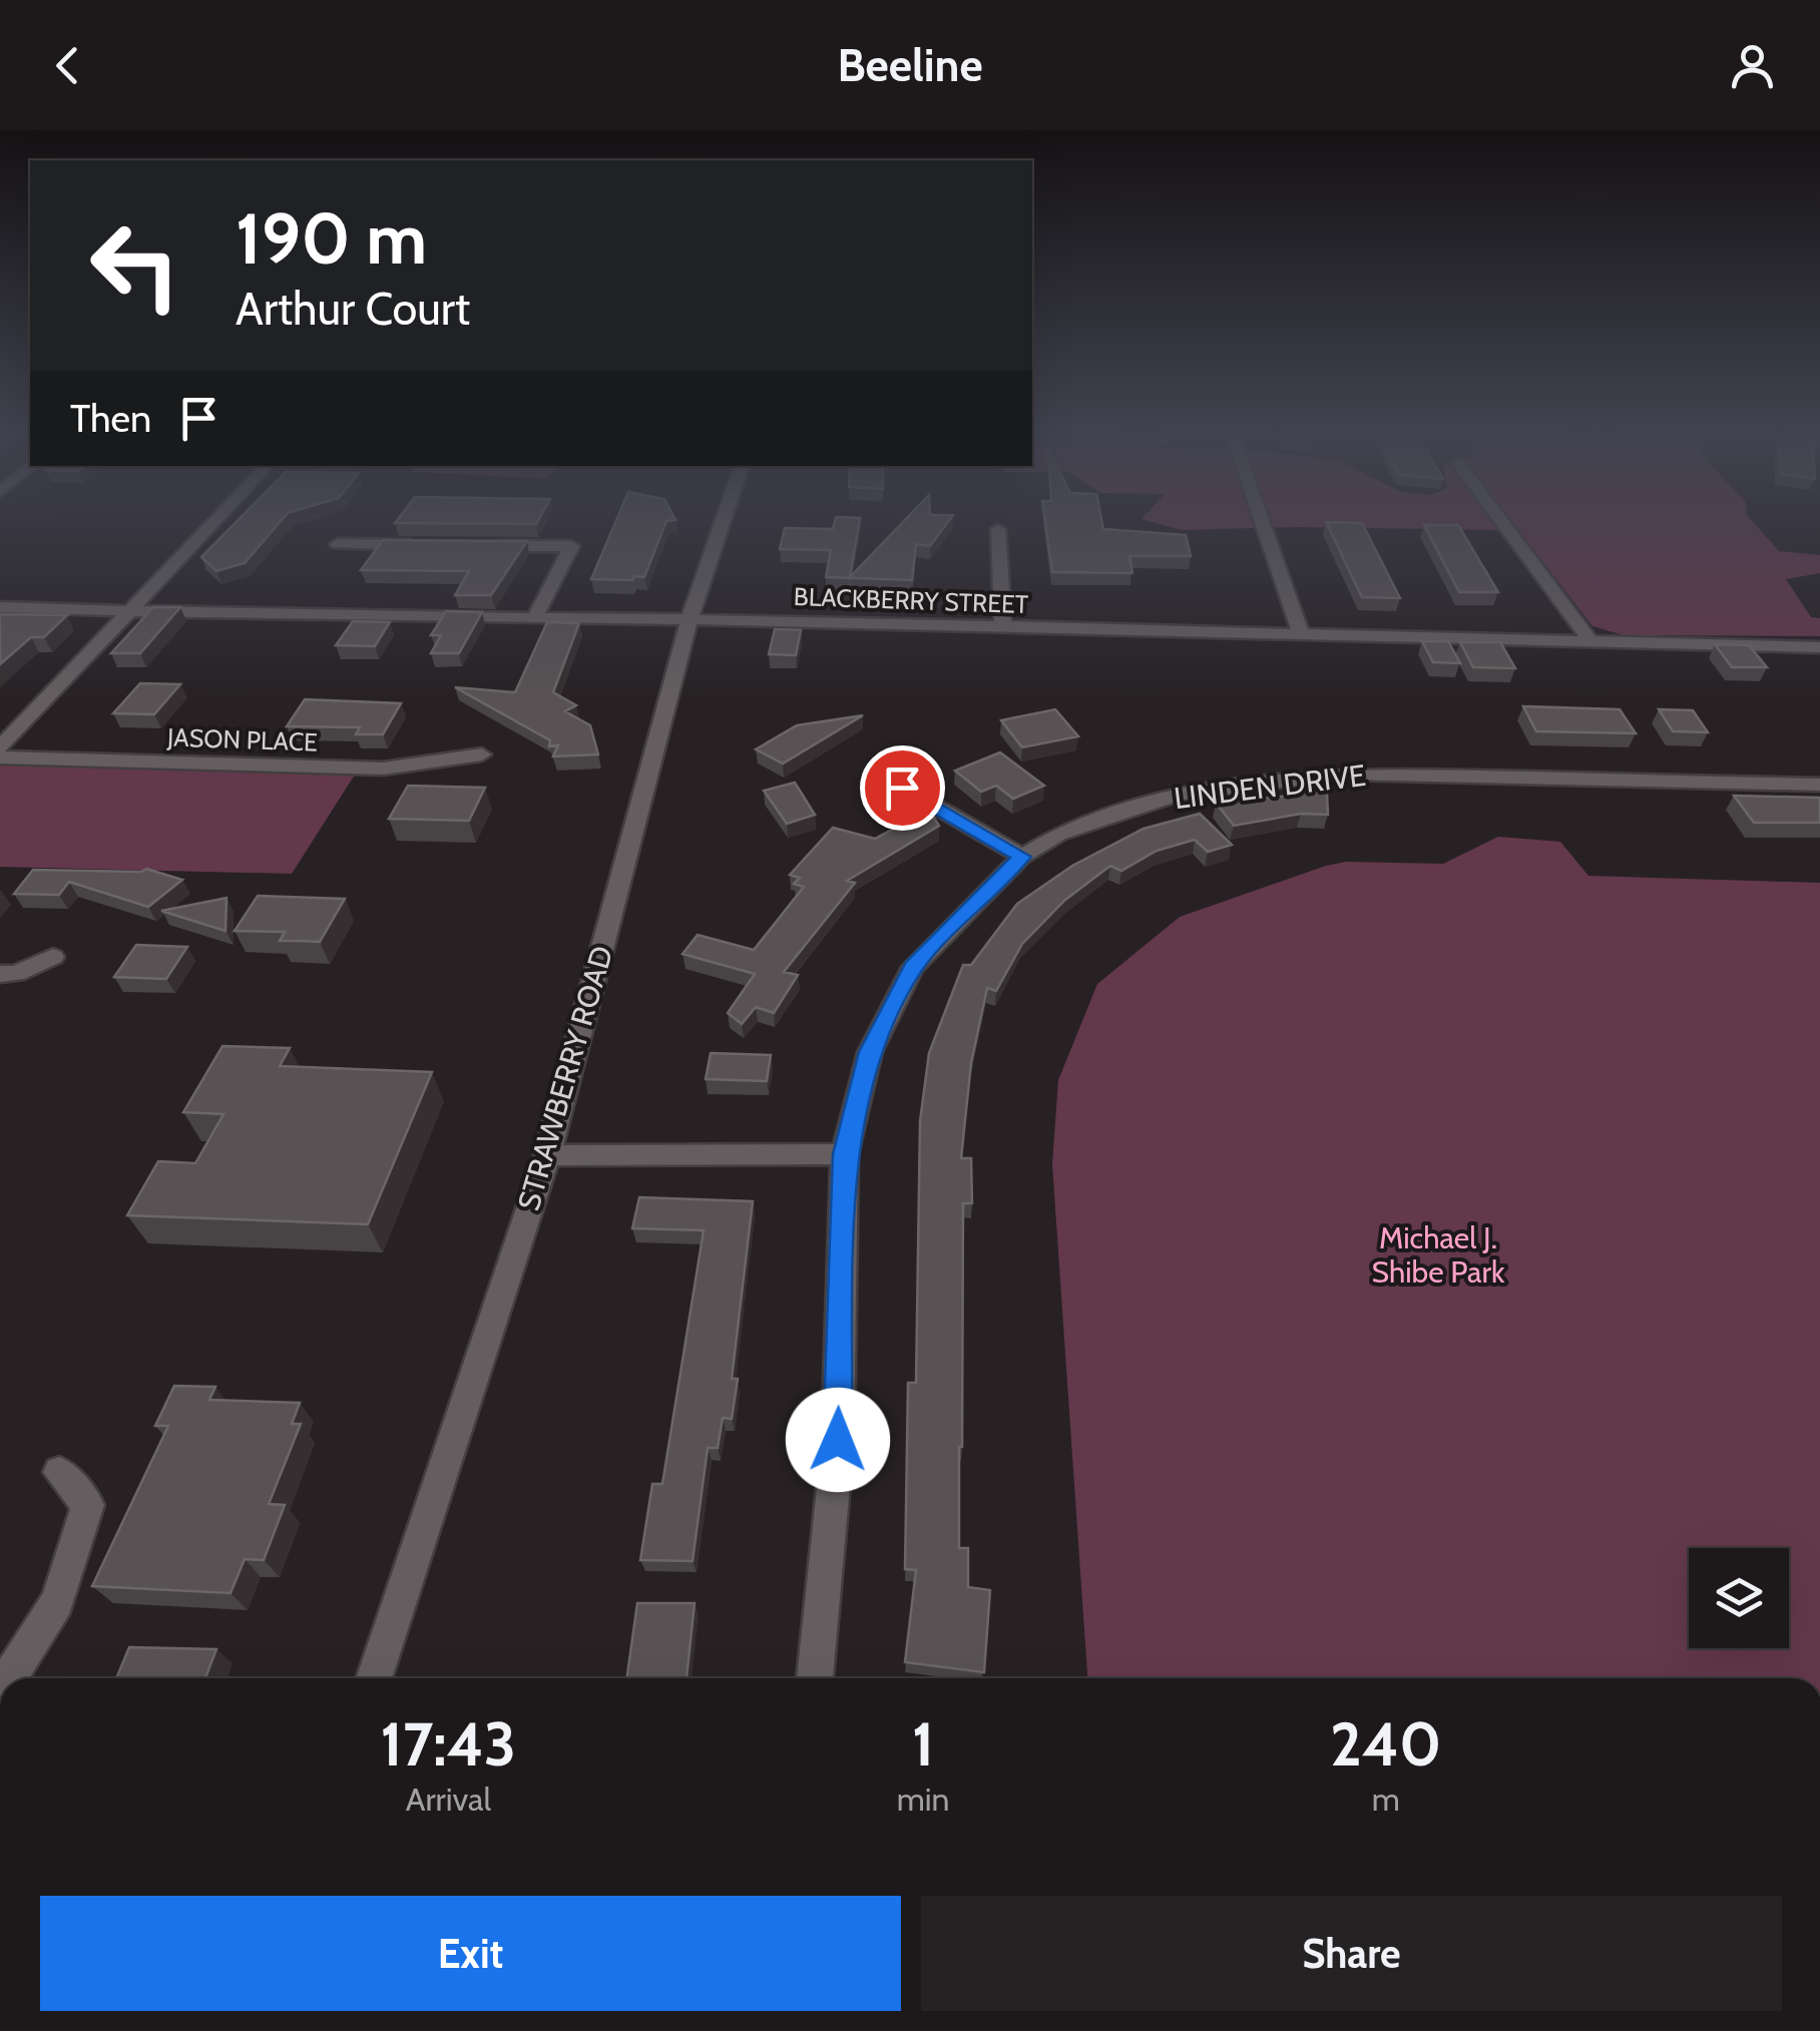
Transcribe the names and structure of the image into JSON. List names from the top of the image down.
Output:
{
  "streets": {
    "street": [
      "BLACKBERRY STREET",
      "JASON PLACE",
      "LINDEN DRIVE",
      "STRAWBERRY ROAD"
    ]
  },
  "crossings": [
    ["BLACKBERRY STREET", "STRAWBERRY ROAD"]
  ],
  "parks": ["Michael J. Shibe Park"],
  "page": {
    "header": "Beeline",
    "turn": ["190 m", "Arthur Court"],
    "then": "Then",
    "eta": [
      "17:43",
      "Arrival",
      "1",
      "min",
      "240",
      "m"
    ],
    "buttons": ["Exit", "Share"]
  }
}
